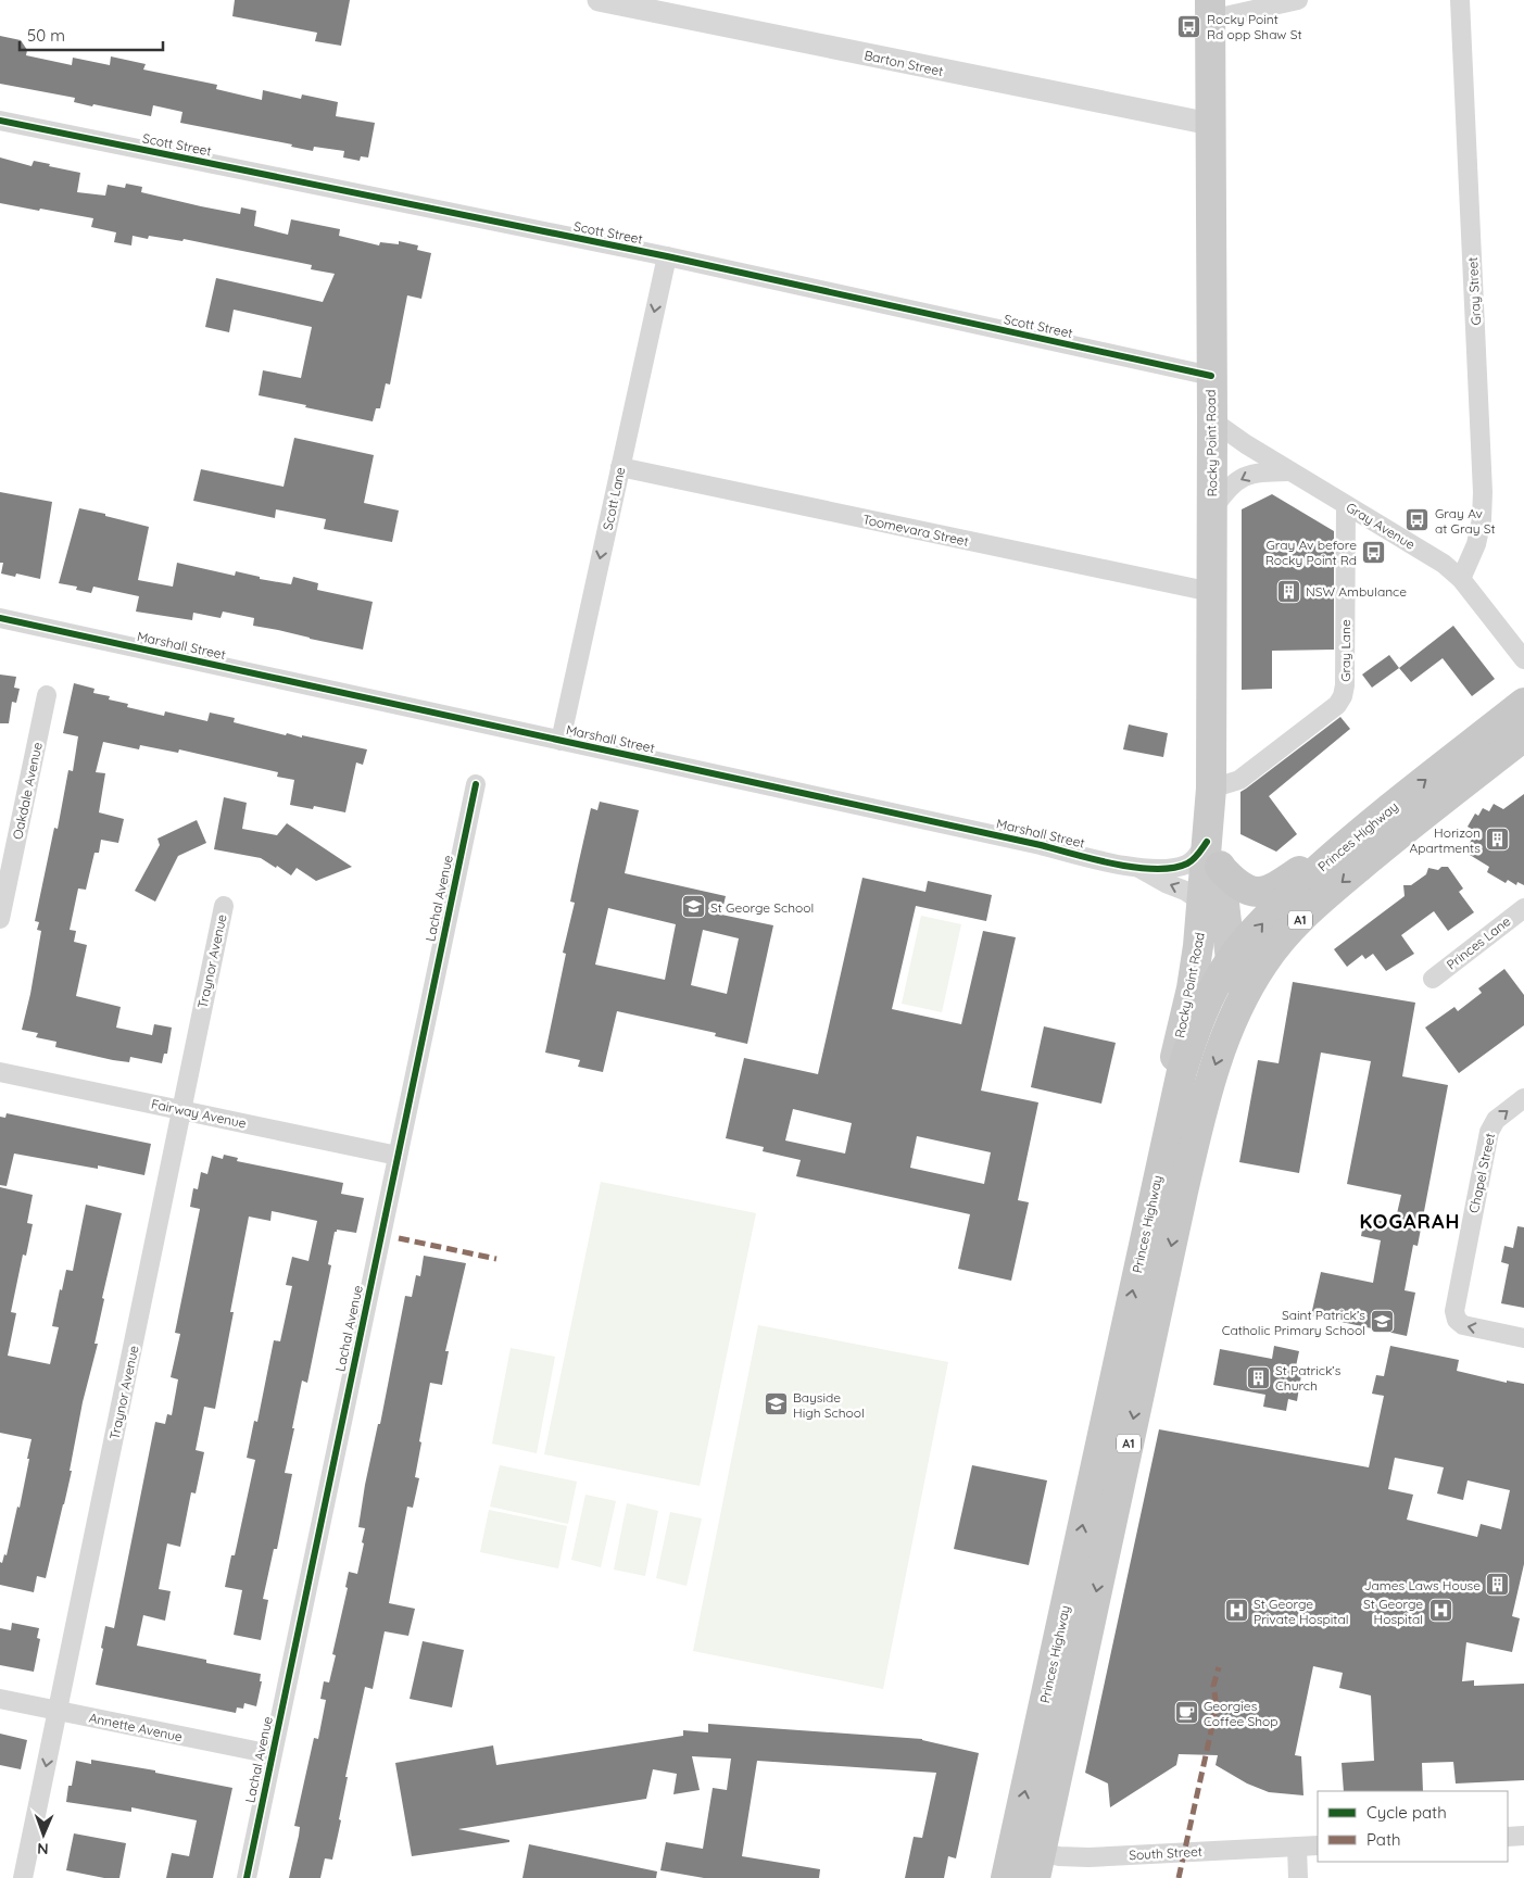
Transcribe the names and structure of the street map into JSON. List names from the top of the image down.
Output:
{
  "streets": {
    "highway": ["Princes Highway", "A1"],
    "main road": ["Rocky Point Road"],
    "street": [
      "Barton Street",
      "Scott Street",
      "Gray Street",
      "Scott Lane",
      "Gray Avenue",
      "Toomevara Street",
      "Marshall Street",
      "Gray Lane",
      "Oakdale Avenue",
      "Lachal Avenue",
      "Princes Lane",
      "Traynor Avenue",
      "Fairway Avenue",
      "Chapel Street",
      "Annette Avenue",
      "South Street"
    ]
  },
  "crossings": [
    ["Barton Street", "Rocky Point Road"],
    ["Scott Street", "Rocky Point Road"],
    ["Scott Street", "Scott Lane"],
    ["Gray Street", "Gray Avenue"],
    ["Rocky Point Road", "Gray Avenue"],
    ["Rocky Point Road", "Toomevara Street"],
    ["Rocky Point Road", "Marshall Street"],
    ["Rocky Point Road", "Gray Lane"],
    ["Rocky Point Road", "Princes Highway"],
    ["Scott Lane", "Toomevara Street"],
    ["Scott Lane", "Marshall Street"],
    ["Gray Avenue", "Gray Lane"],
    ["Princes Highway", "South Street"],
    ["Lachal Avenue", "Fairway Avenue"],
    ["Lachal Avenue", "Annette Avenue"],
    ["Traynor Avenue", "Fairway Avenue"],
    ["Traynor Avenue", "Annette Avenue"]
  ],
  "one_way": ["Scott Lane"],
  "districts": ["KOGARAH"],
  "places": {
    "bus stop": ["Rocky Point Rd opp Shaw St", "Gray Av at Gray St", "Gray Av before Rocky Point Rd"],
    "building": [
      "NSW Ambulance",
      "Horizon Apartments",
      "St Patrick’s Church",
      "James Laws House"
    ],
    "school or university": ["St George School", "Saint Patrick’s Catholic Primary School", "Bayside High School"],
    "hospital": ["St George Private Hospital", "St George Hospital"],
    "cafe": ["Georgies Coffee Shop"]
  },
  "legend": ["Cycle path", "Path"],
  "scale_bar": "50 m",
  "north": "bottom"
}
